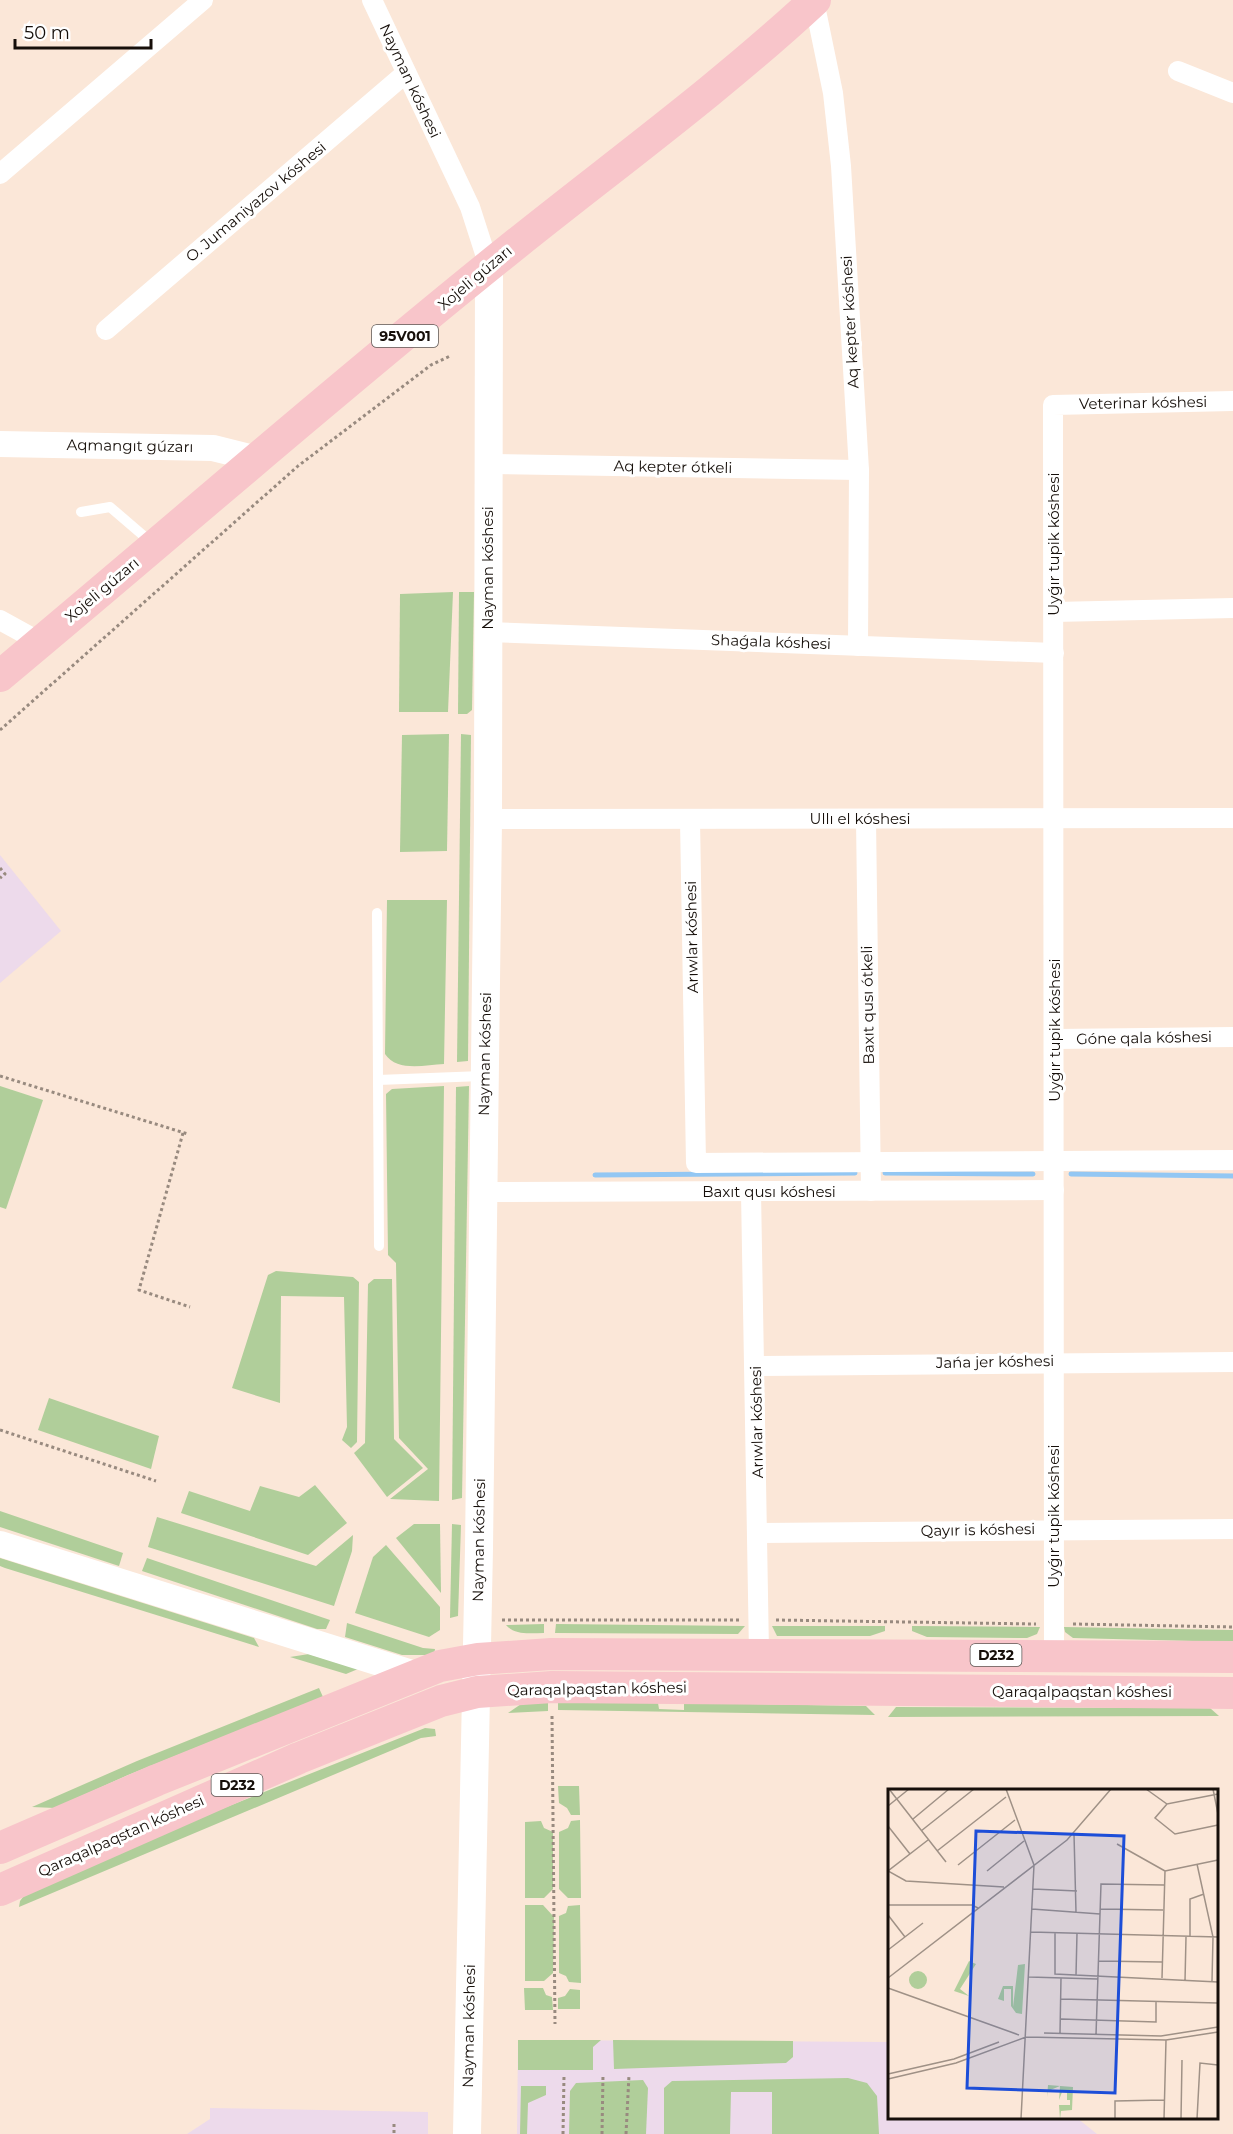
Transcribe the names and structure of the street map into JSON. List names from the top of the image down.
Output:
{
  "streets": {
    "main road": [
      "Nayman kóshesi",
      "Xojeli gúzarı",
      "95V001",
      "D232",
      "Qaraqalpaqstan kóshesi"
    ],
    "street": [
      "O. Jumaniyazov kóshesi",
      "Aq kepter kóshesi",
      "Veterinar kóshesi",
      "Aqmangıt gúzarı",
      "Aq kepter ótkeli",
      "Uyǵır tupik kóshesi",
      "Shaǵala kóshesi",
      "Ullı el kóshesi",
      "Arıwlar kóshesi",
      "Baxıt qusı ótkeli",
      "Góne qala kóshesi",
      "Baxıt qusı kóshesi",
      "Jańa jer kóshesi",
      "Qayır is kóshesi"
    ]
  },
  "crossings": [
    ["Nayman kóshesi", "O. Jumaniyazov kóshesi"],
    ["Nayman kóshesi", "Xojeli gúzarı"],
    ["Nayman kóshesi", "Aq kepter ótkeli"],
    ["Nayman kóshesi", "Shaǵala kóshesi"],
    ["Nayman kóshesi", "Ullı el kóshesi"],
    ["Nayman kóshesi", "Baxıt qusı kóshesi"],
    ["Nayman kóshesi", "D232"],
    ["Nayman kóshesi", "Qaraqalpaqstan kóshesi"],
    ["Xojeli gúzarı", "Aq kepter kóshesi"],
    ["Xojeli gúzarı", "Aqmangıt gúzarı"],
    ["Aq kepter kóshesi", "Aq kepter ótkeli"],
    ["Aq kepter kóshesi", "Shaǵala kóshesi"],
    ["Veterinar kóshesi", "Uyǵır tupik kóshesi"],
    ["Uyǵır tupik kóshesi", "Shaǵala kóshesi"],
    ["Uyǵır tupik kóshesi", "Ullı el kóshesi"],
    ["Uyǵır tupik kóshesi", "Góne qala kóshesi"],
    ["Uyǵır tupik kóshesi", "Baxıt qusı kóshesi"],
    ["Uyǵır tupik kóshesi", "Jańa jer kóshesi"],
    ["Uyǵır tupik kóshesi", "Qayır is kóshesi"],
    ["Uyǵır tupik kóshesi", "D232"],
    ["Ullı el kóshesi", "Arıwlar kóshesi"],
    ["Ullı el kóshesi", "Baxıt qusı ótkeli"],
    ["Arıwlar kóshesi", "Baxıt qusı kóshesi"],
    ["Arıwlar kóshesi", "Jańa jer kóshesi"],
    ["Arıwlar kóshesi", "Qayır is kóshesi"],
    ["Arıwlar kóshesi", "D232"],
    ["Baxıt qusı ótkeli", "Baxıt qusı kóshesi"]
  ],
  "scale_bar": "50 m"
}
